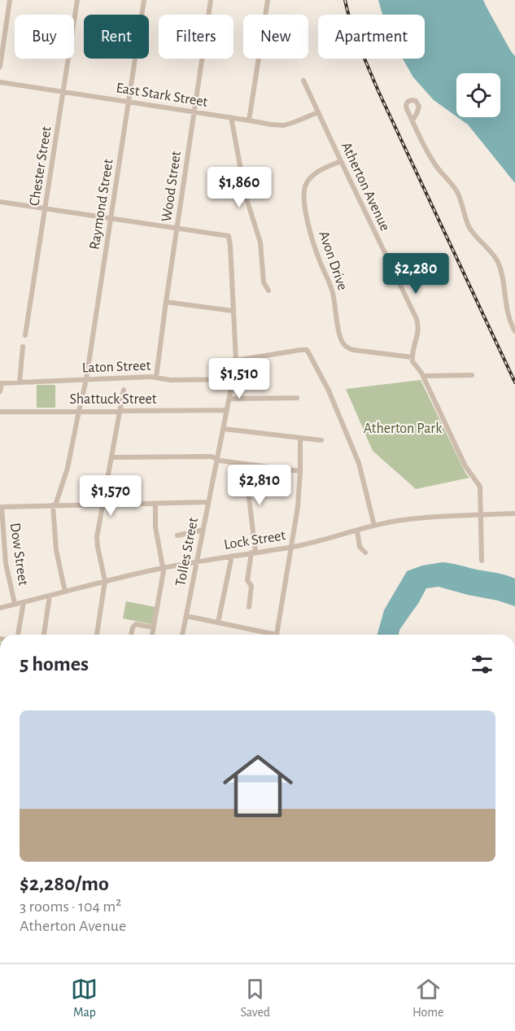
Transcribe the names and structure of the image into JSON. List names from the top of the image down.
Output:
{
  "streets": {
    "street": [
      "East Stark Street",
      "Chester Street",
      "Wood Street",
      "Atherton Avenue",
      "Raymond Street",
      "Avon Drive",
      "Laton Street",
      "Shattuck Street",
      "Lock Street",
      "Tolles Street",
      "Dow Street"
    ]
  },
  "crossings": [
    ["East Stark Street", "Chester Street"],
    ["East Stark Street", "Wood Street"],
    ["East Stark Street", "Atherton Avenue"],
    ["East Stark Street", "Raymond Street"],
    ["Wood Street", "Laton Street"],
    ["Wood Street", "Tolles Street"],
    ["Atherton Avenue", "Avon Drive"],
    ["Raymond Street", "Laton Street"],
    ["Raymond Street", "Shattuck Street"],
    ["Laton Street", "Tolles Street"],
    ["Shattuck Street", "Tolles Street"],
    ["Lock Street", "Tolles Street"],
    ["Lock Street", "Dow Street"]
  ],
  "parks": ["Atherton Park"],
  "page": {
    "chip": [
      "Buy",
      "Rent",
      "Filters",
      "New",
      "Apartment"
    ],
    "price": [
      "$1,860",
      "$2,280",
      "$1,510",
      "$2,810",
      "$1,570"
    ],
    "heading": "5 homes",
    "list": [
      {
        "name": "$2,280/mo",
        "note": "3 rooms · 104 m² · Atherton Avenue"
      }
    ],
    "tabs": ["Map", "Saved", "Home"]
  }
}
